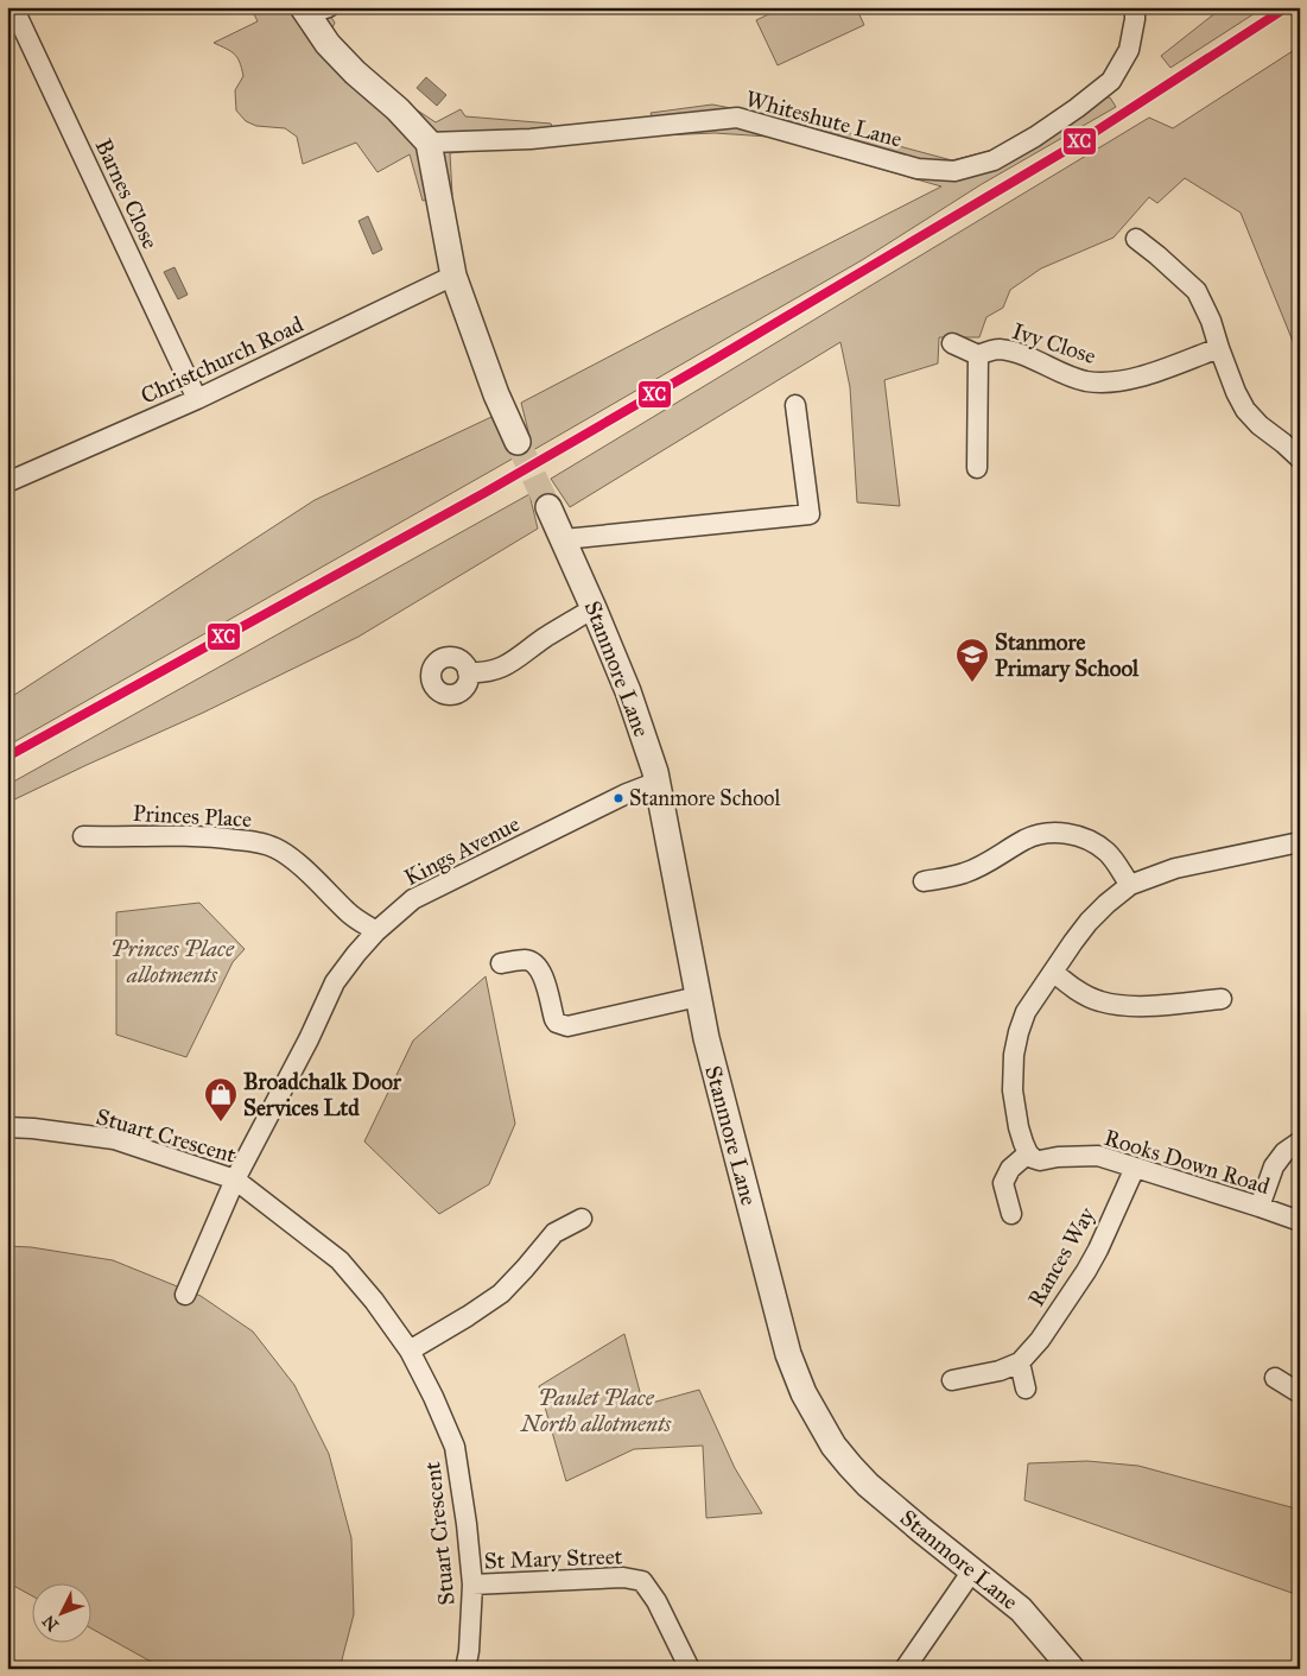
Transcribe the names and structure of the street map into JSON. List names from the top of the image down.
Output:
{
  "streets": {
    "street": [
      "Whiteshute Lane",
      "Barnes Close",
      "Ivy Close",
      "Christchurch Road",
      "Stanmore Lane",
      "Princes Place",
      "Kings Avenue",
      "Stuart Crescent",
      "Rooks Down Road",
      "Rances Way",
      "St Mary Street"
    ]
  },
  "crossings": [
    ["Barnes Close", "Christchurch Road"],
    ["Stanmore Lane", "Kings Avenue"],
    ["Princes Place", "Kings Avenue"],
    ["Kings Avenue", "Stuart Crescent"],
    ["Stuart Crescent", "St Mary Street"],
    ["Rooks Down Road", "Rances Way"]
  ],
  "parks": ["Princes Place allotments", "Paulet Place North allotments"],
  "places": {
    "school or university": ["Stanmore Primary School"],
    "other": ["Stanmore School"],
    "shop": ["Broadchalk Door Services Ltd"]
  },
  "lines": ["transit line XC"],
  "north": "bottom left"
}
